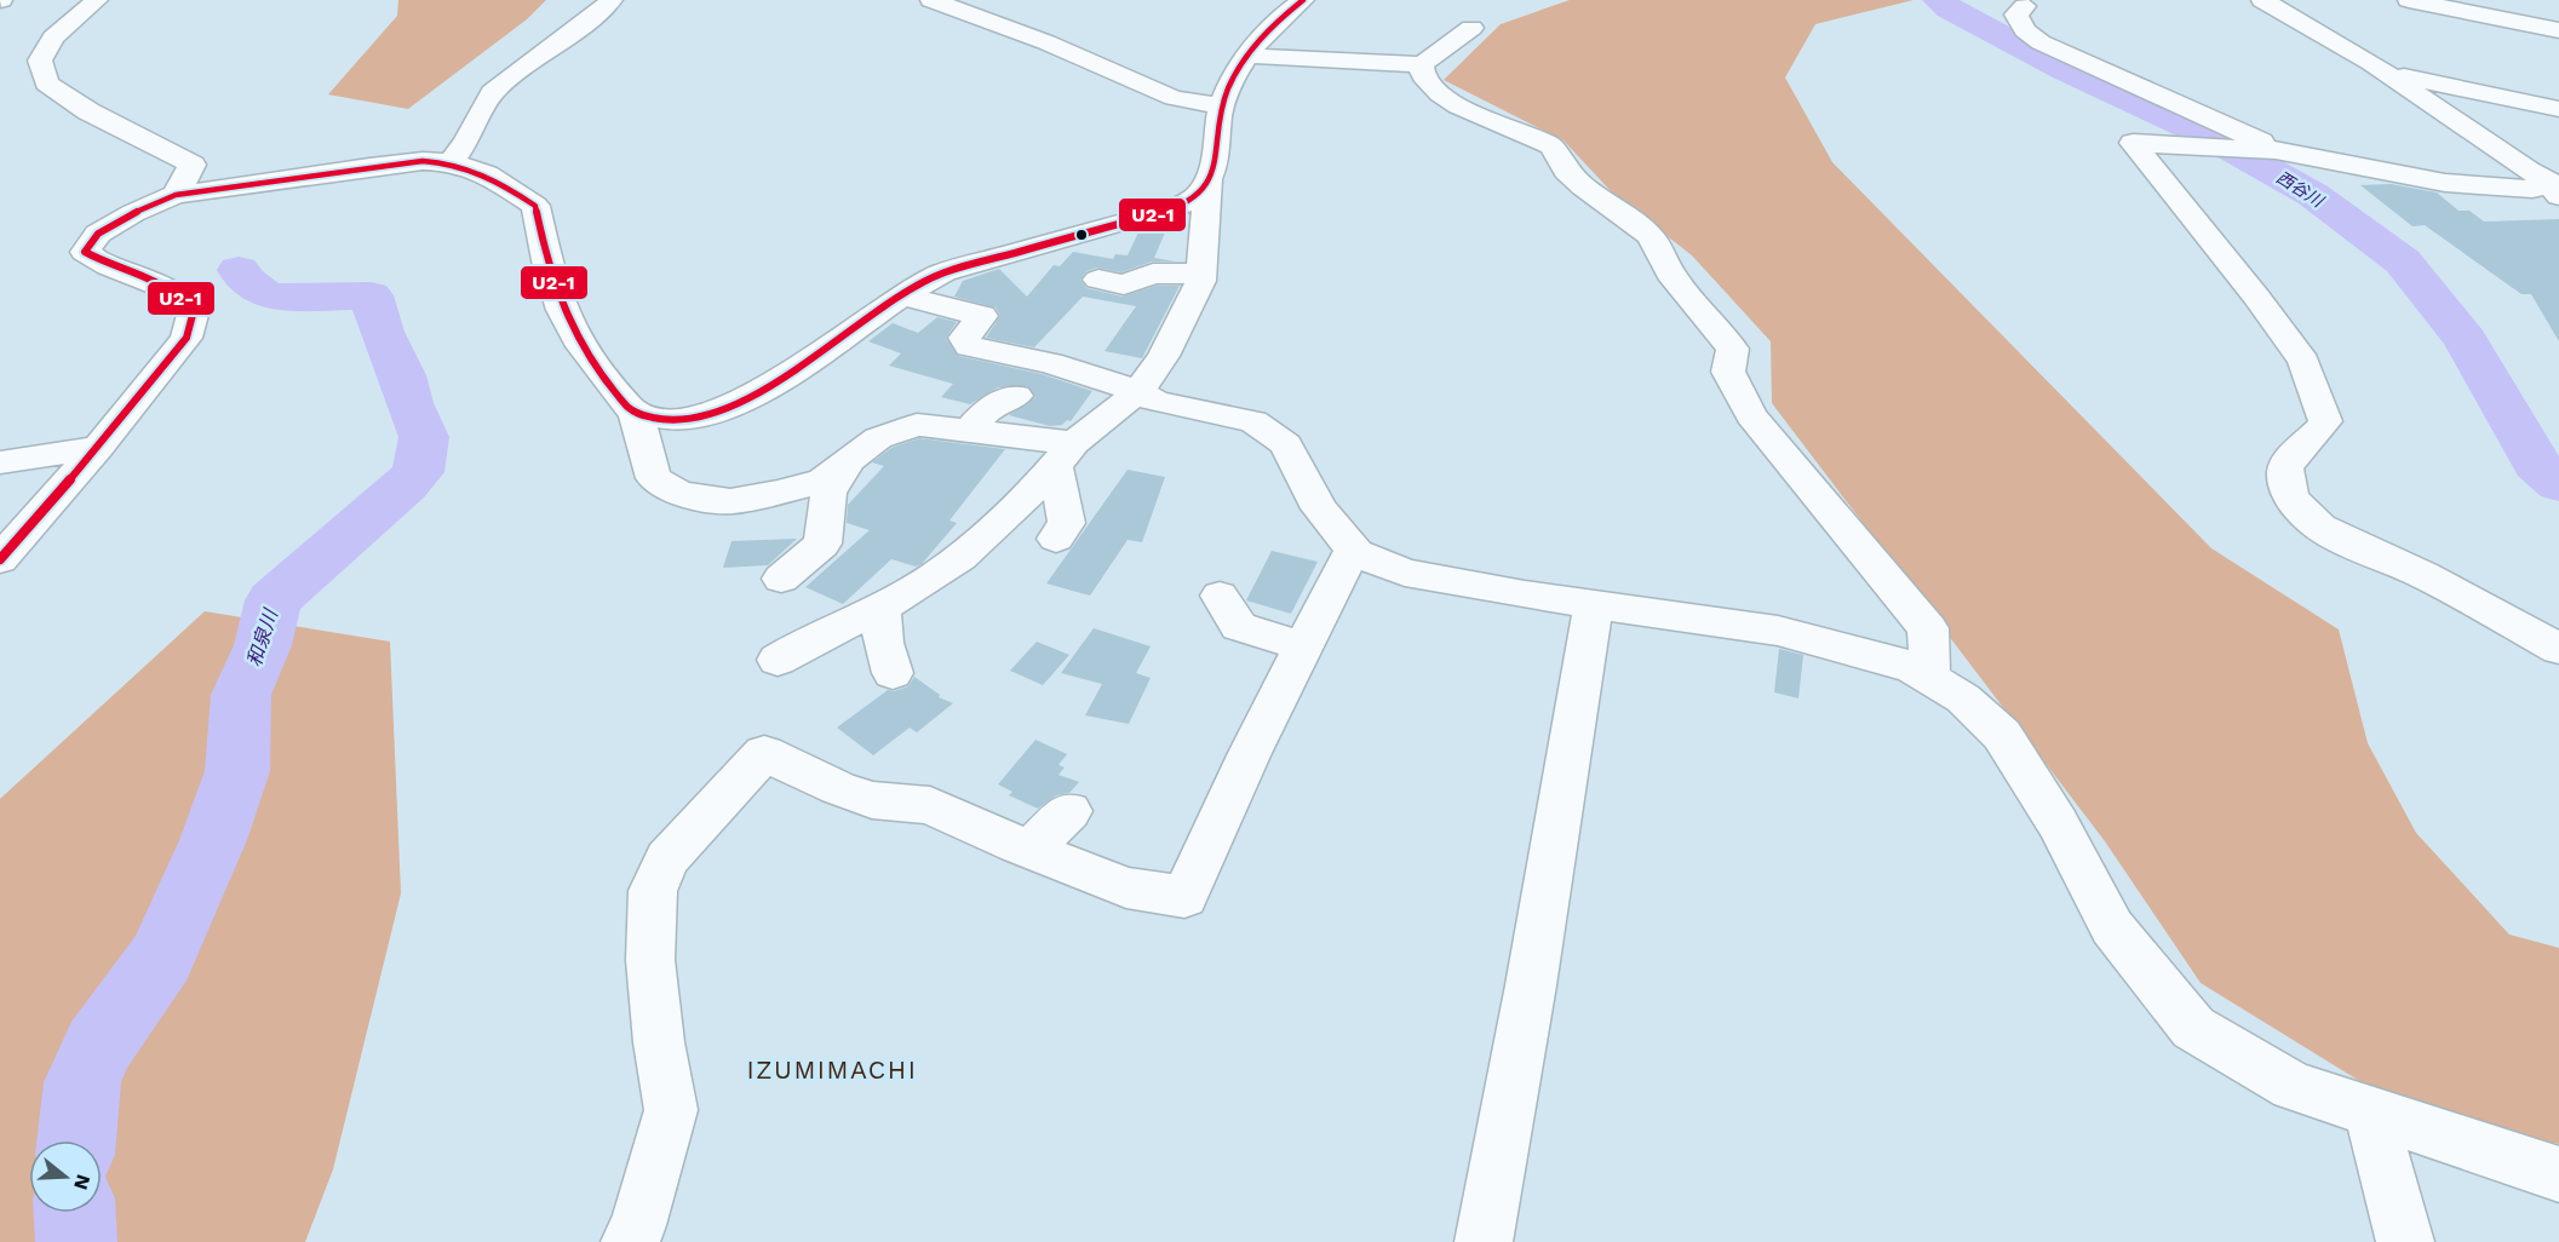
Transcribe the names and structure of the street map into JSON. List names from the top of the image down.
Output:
{
  "districts": ["IZUMIMACHI"],
  "water": ["西谷川", "和泉川"],
  "lines": ["transit line U2-1"],
  "north": "right"
}
